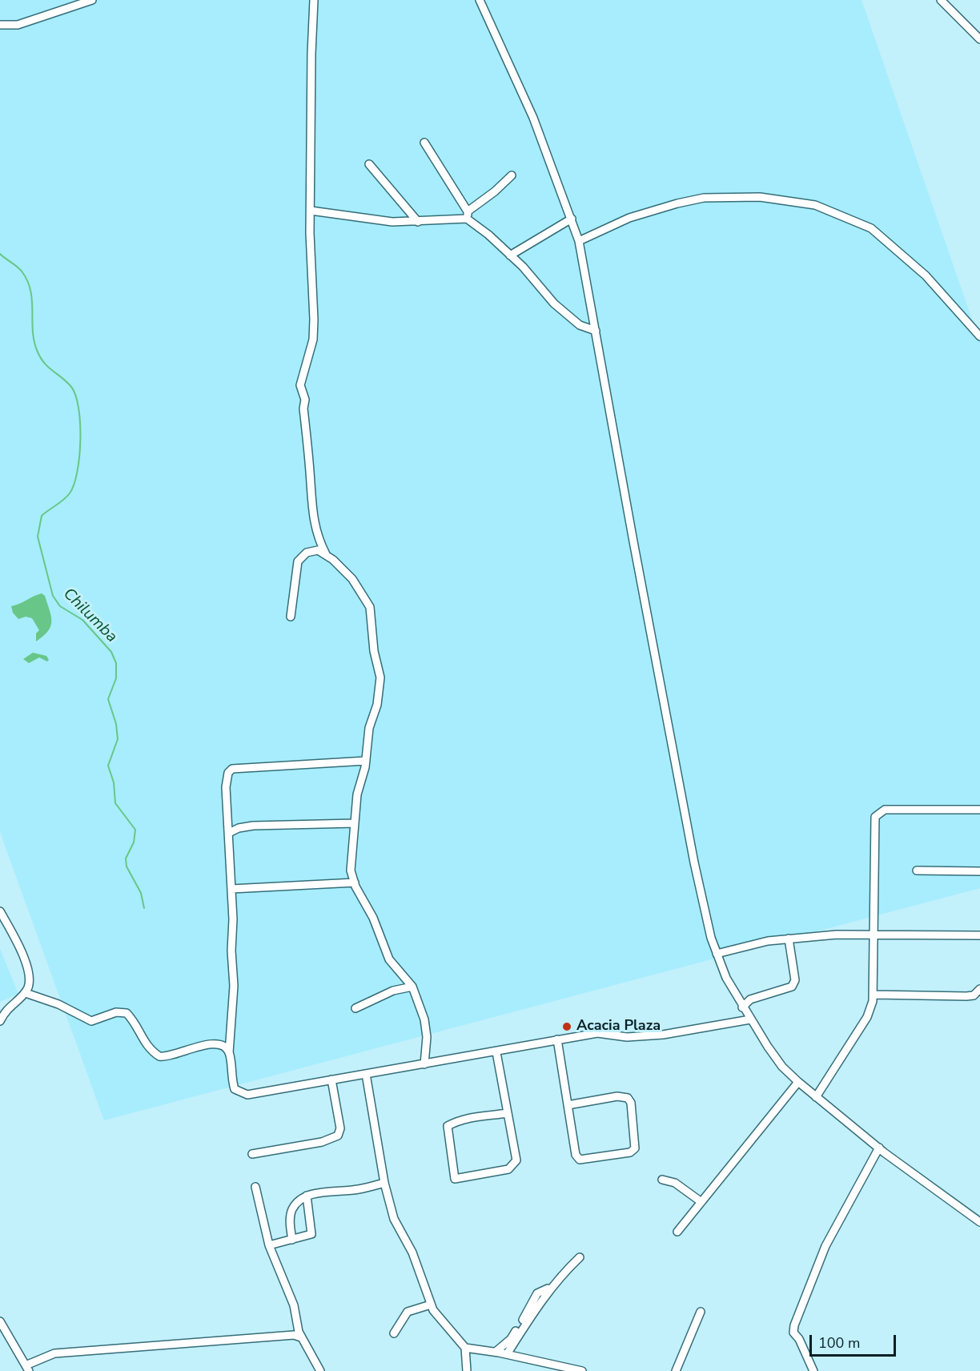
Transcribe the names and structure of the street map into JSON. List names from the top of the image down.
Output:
{
  "water": ["Chilumba"],
  "places": ["Acacia Plaza"],
  "scale_bar": "100 m"
}
